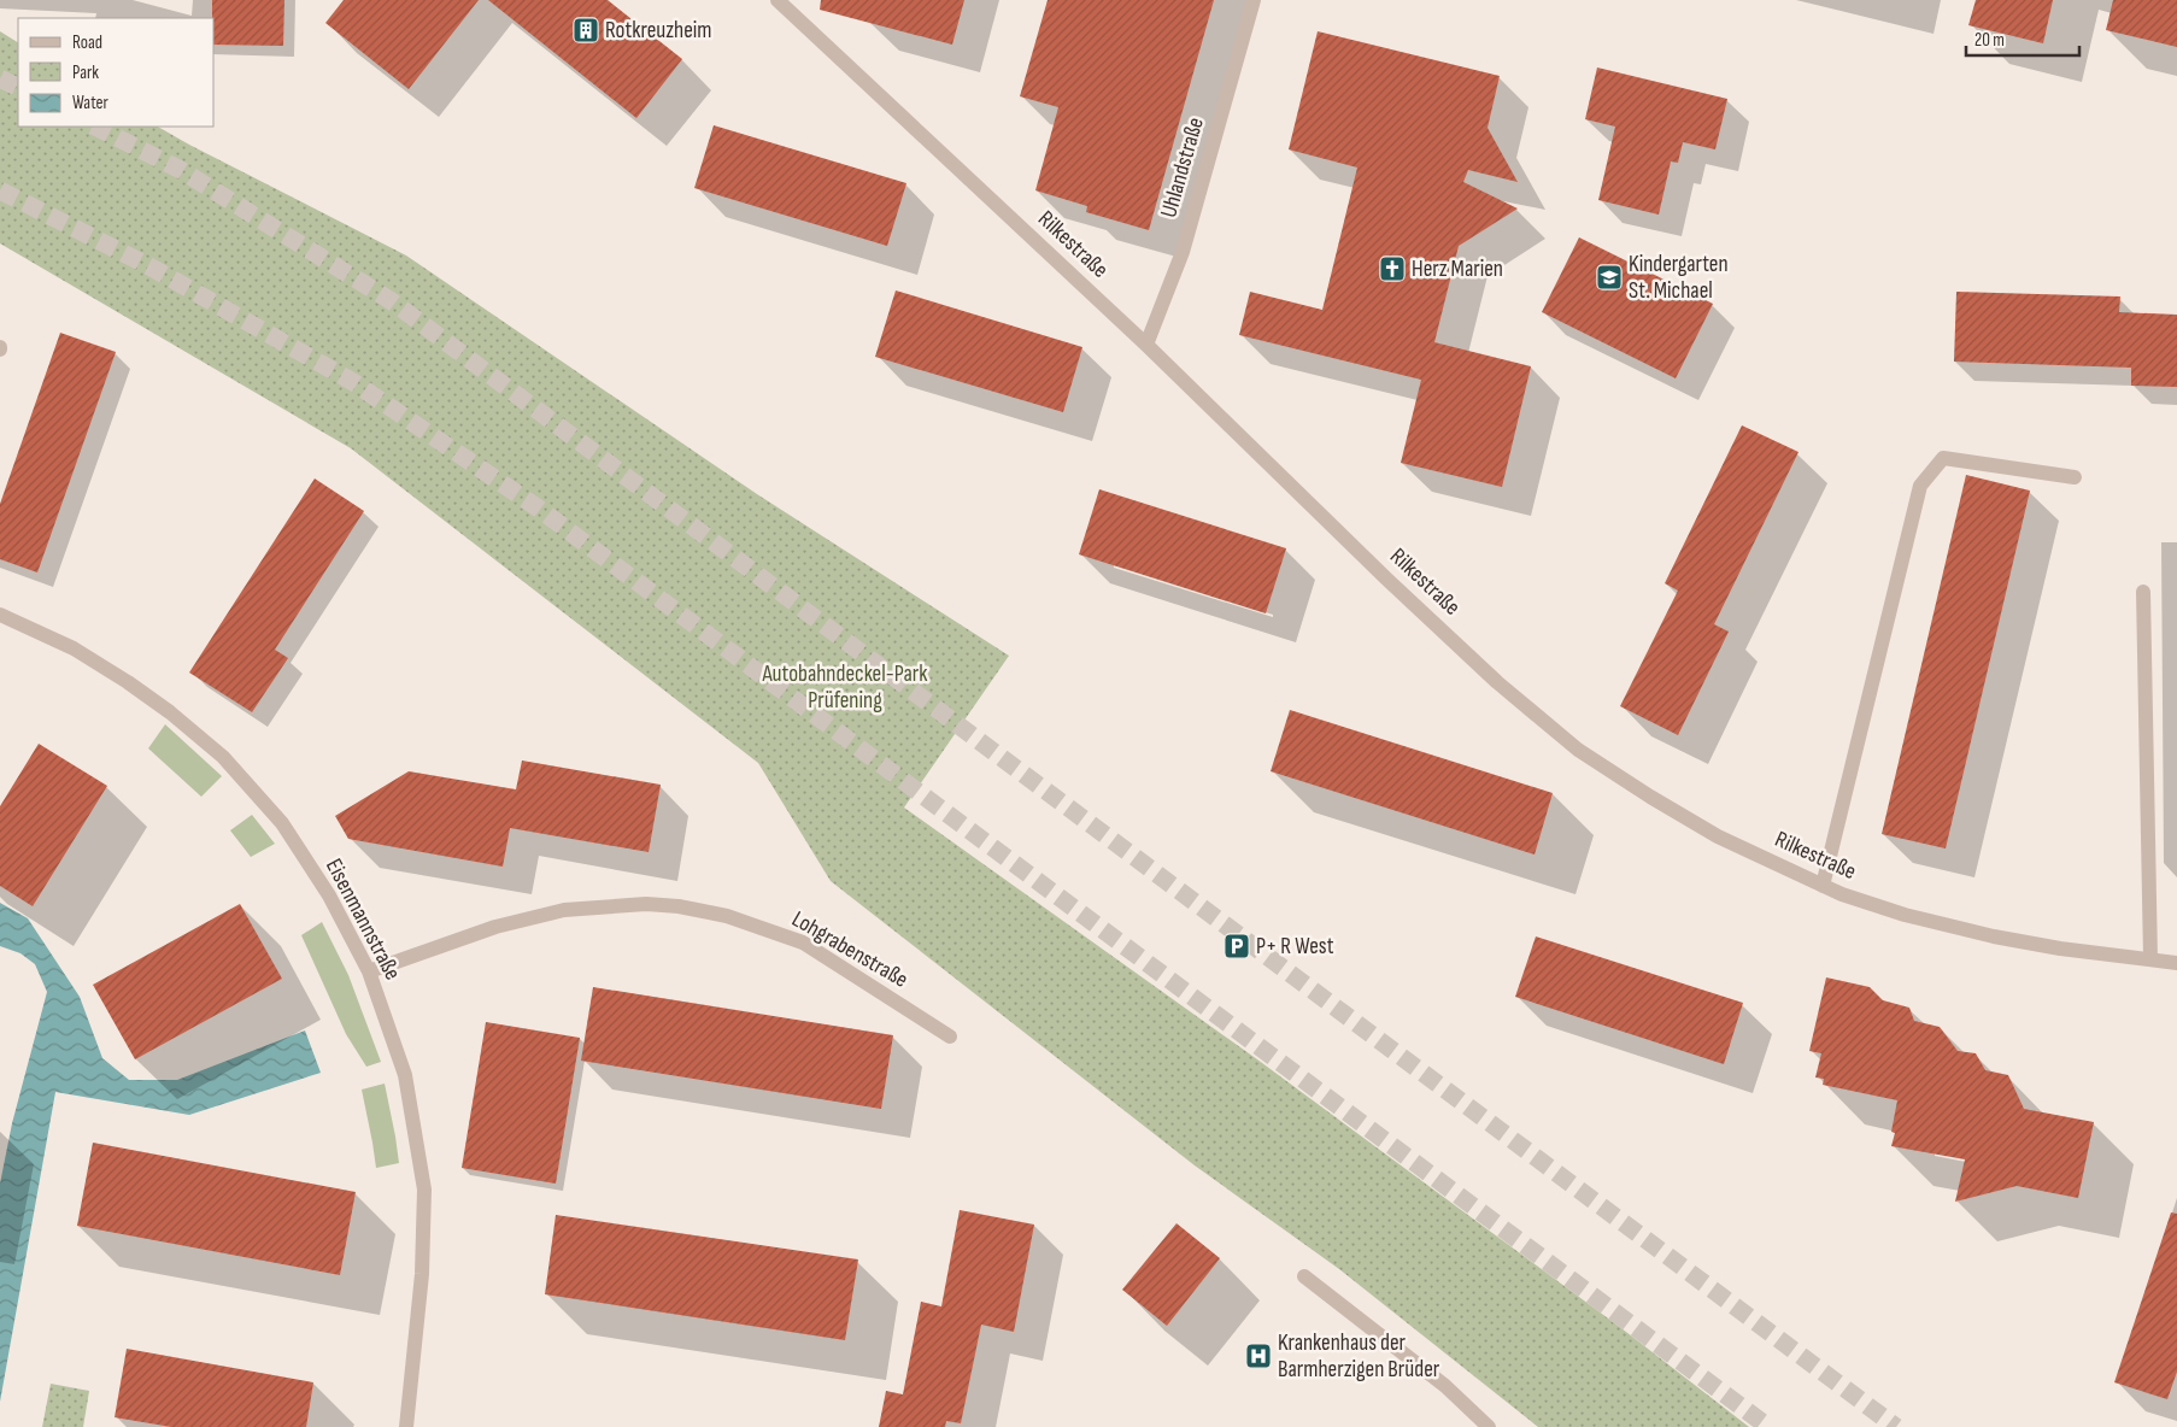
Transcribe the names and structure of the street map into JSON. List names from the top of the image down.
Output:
{
  "streets": {
    "street": [
      "Uhlandstraße",
      "Rilkestraße",
      "Eisenmannstraße",
      "Lohgrabenstraße"
    ]
  },
  "crossings": [
    ["Uhlandstraße", "Rilkestraße"],
    ["Eisenmannstraße", "Lohgrabenstraße"]
  ],
  "parks": ["Autobahndeckel-Park Prüfening"],
  "places": {
    "building": ["Rotkreuzheim"],
    "church": ["Herz Marien"],
    "school or university": ["Kindergarten St. Michael"],
    "parking": ["P+ R West"],
    "hospital": ["Krankenhaus der Barmherzigen Brüder"]
  },
  "legend": ["Road", "Park", "Water"],
  "scale_bar": "20 m"
}
